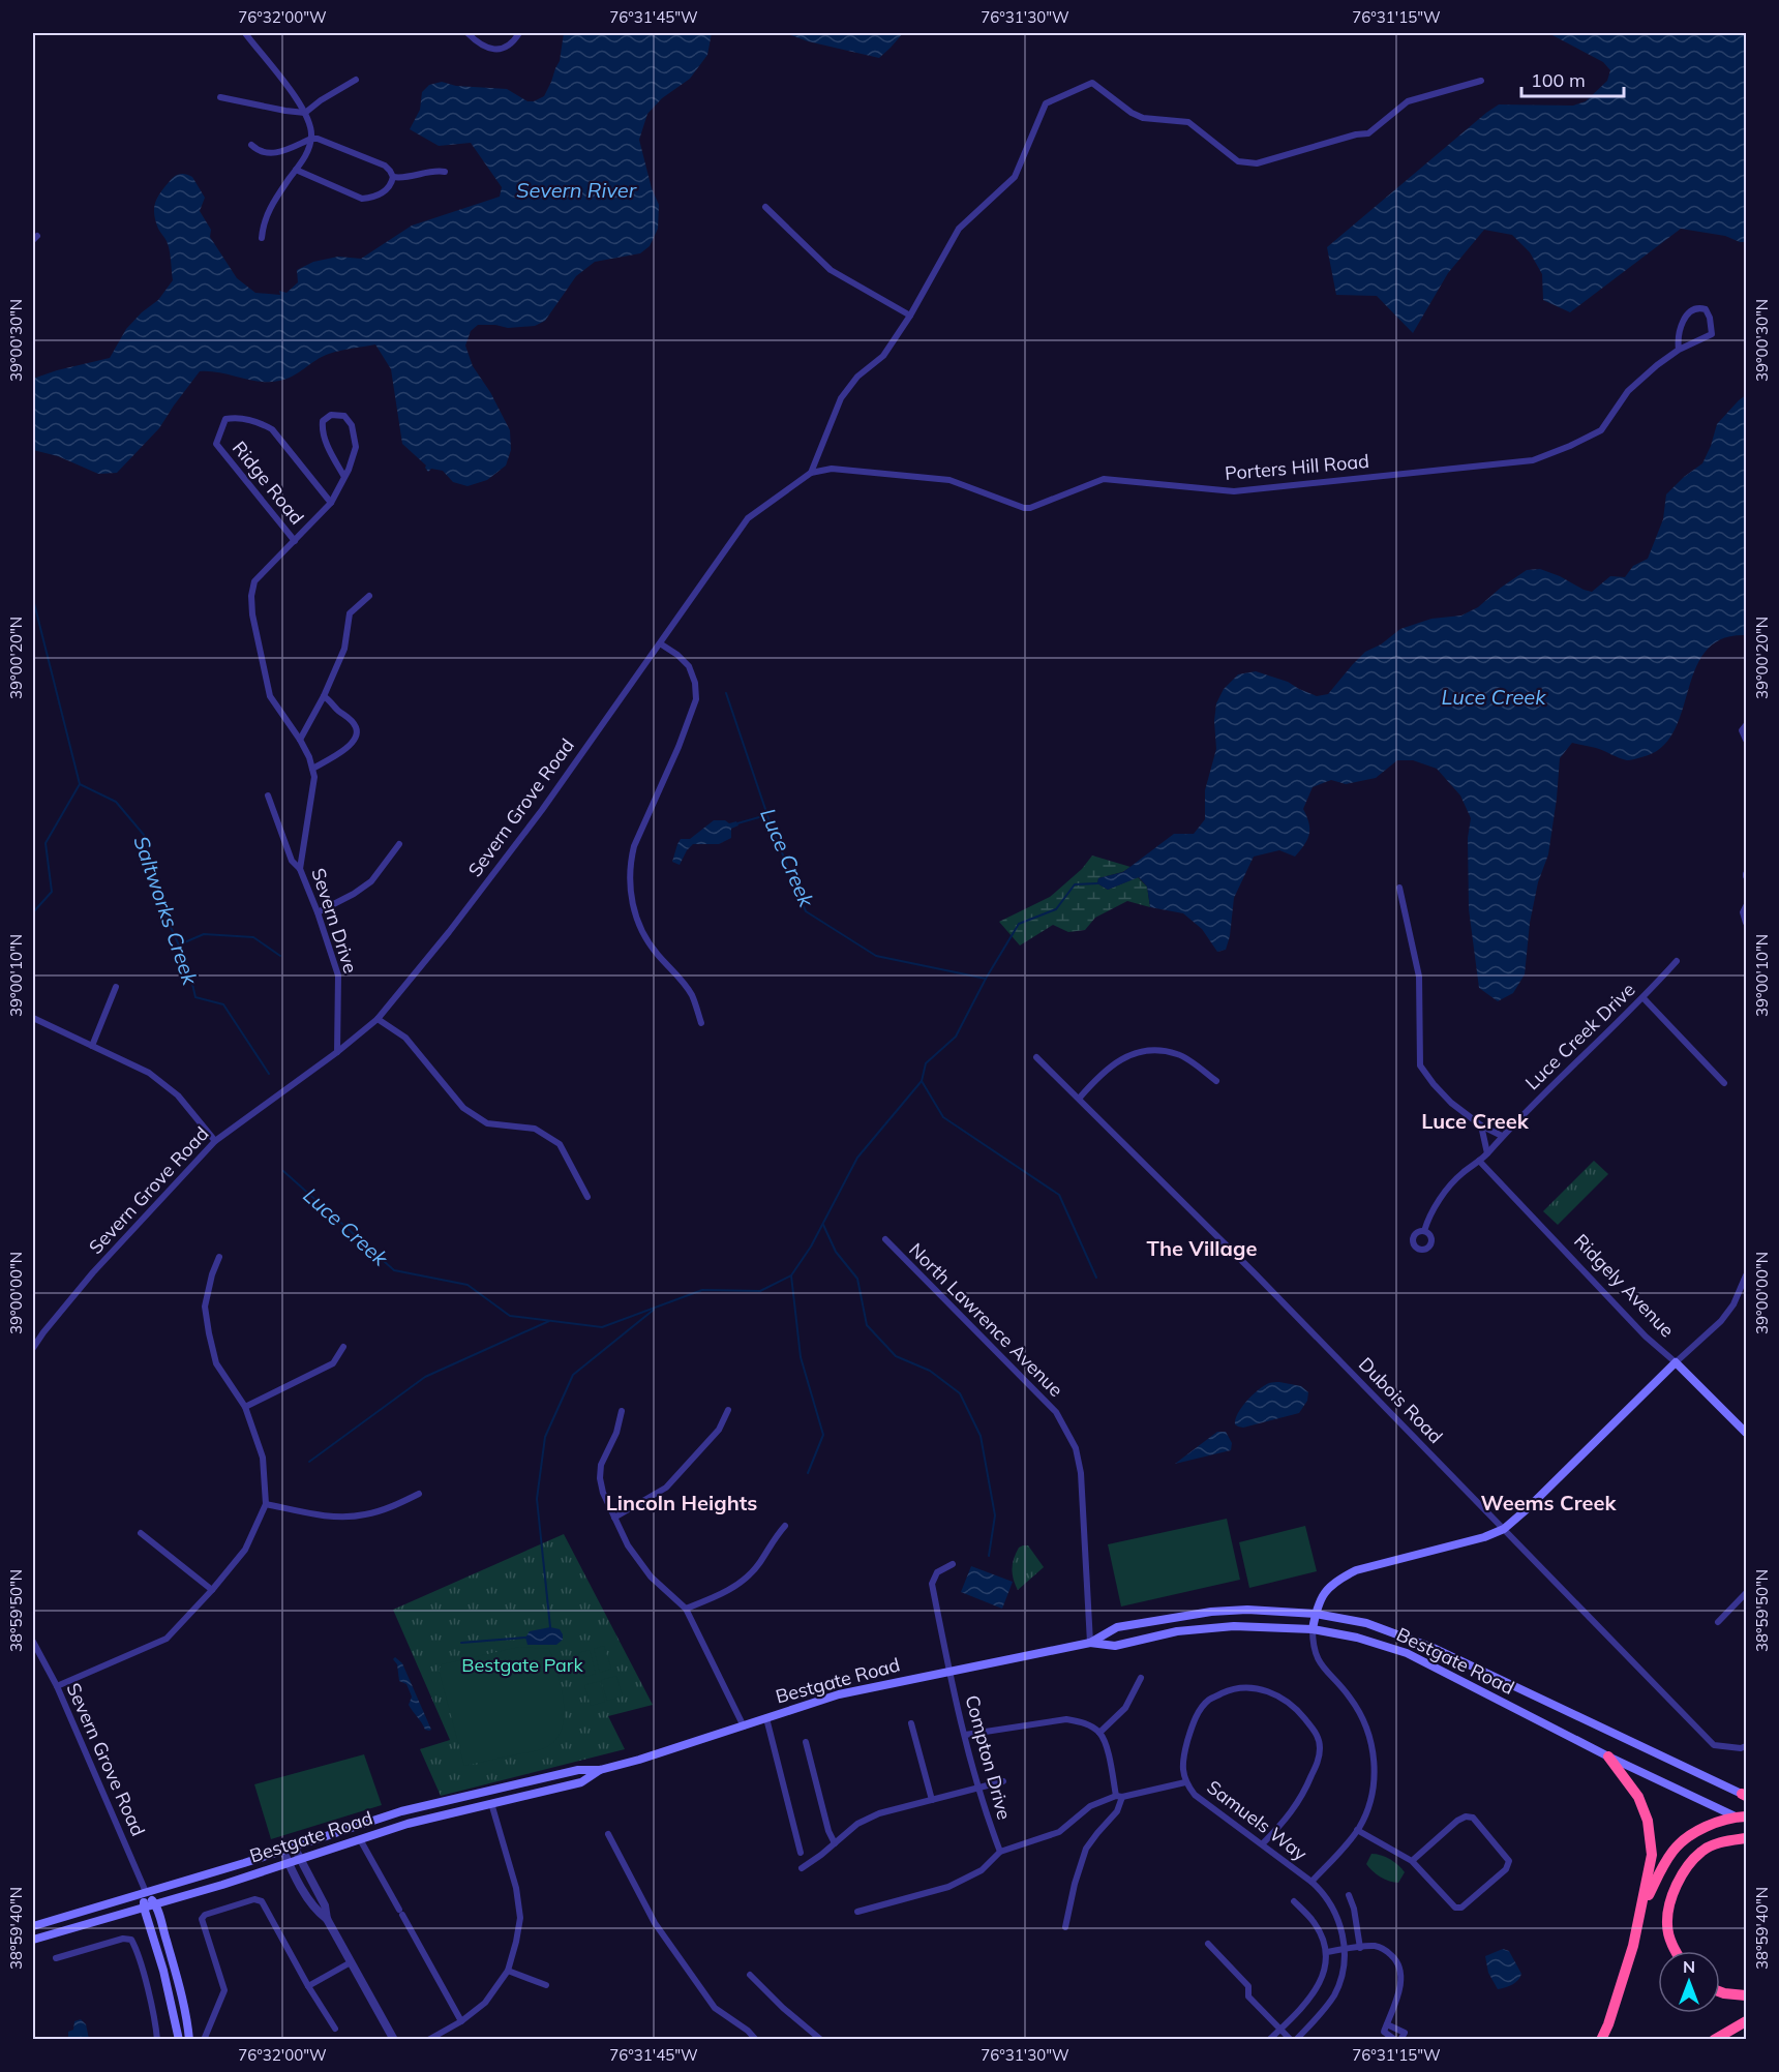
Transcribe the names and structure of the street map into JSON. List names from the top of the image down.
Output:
{
  "streets": {
    "main road": ["Ridgely Avenue", "Bestgate Road"],
    "street": [
      "Porters Hill Road",
      "Ridge Road",
      "Severn Grove Road",
      "Severn Drive",
      "Luce Creek Drive",
      "North Lawrence Avenue",
      "Dubois Road",
      "Compton Drive",
      "Samuels Way"
    ]
  },
  "crossings": [
    ["Porters Hill Road", "Severn Grove Road"],
    ["Ridge Road", "Severn Drive"],
    ["Severn Grove Road", "Severn Drive"],
    ["Severn Grove Road", "Bestgate Road"],
    ["Luce Creek Drive", "Ridgely Avenue"],
    ["North Lawrence Avenue", "Bestgate Road"],
    ["Bestgate Road", "Compton Drive"]
  ],
  "districts": [
    "Luce Creek",
    "The Village",
    "Lincoln Heights",
    "Weems Creek"
  ],
  "water": ["Severn River", "Luce Creek", "Saltworks Creek"],
  "parks": ["Bestgate Park"],
  "scale_bar": "100 m",
  "north": "top",
  "coordinates": [
    "76°32'00\"W",
    "76°31'45\"W",
    "76°31'30\"W",
    "76°31'15\"W",
    "39°00'30\"N",
    "39°00'20\"N",
    "39°00'10\"N",
    "39°00'00\"N",
    "38°59'50\"N",
    "38°59'40\"N"
  ]
}
